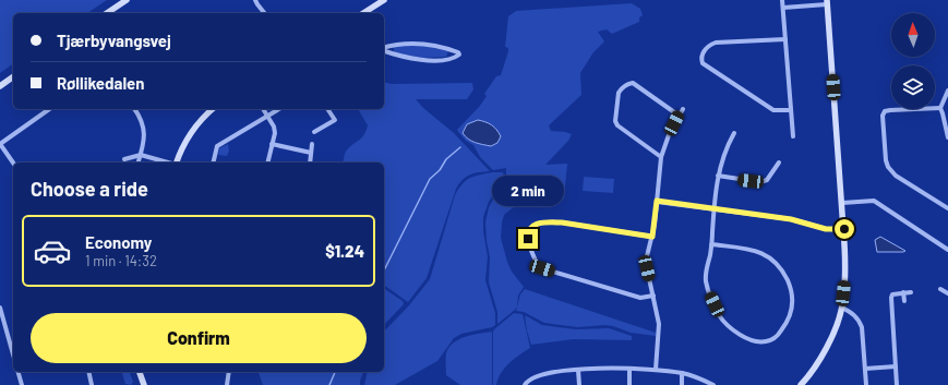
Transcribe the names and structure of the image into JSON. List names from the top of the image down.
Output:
{
  "north": "top",
  "page": {
    "banner": ["Tjærbyvangsvej", "Røllikedalen"],
    "heading": "Choose a ride",
    "bubble": "2 min",
    "list": [
      {
        "name": "Economy",
        "note": "1 min · 14:32",
        "value": "$1.24"
      }
    ],
    "buttons": "Confirm"
  }
}
